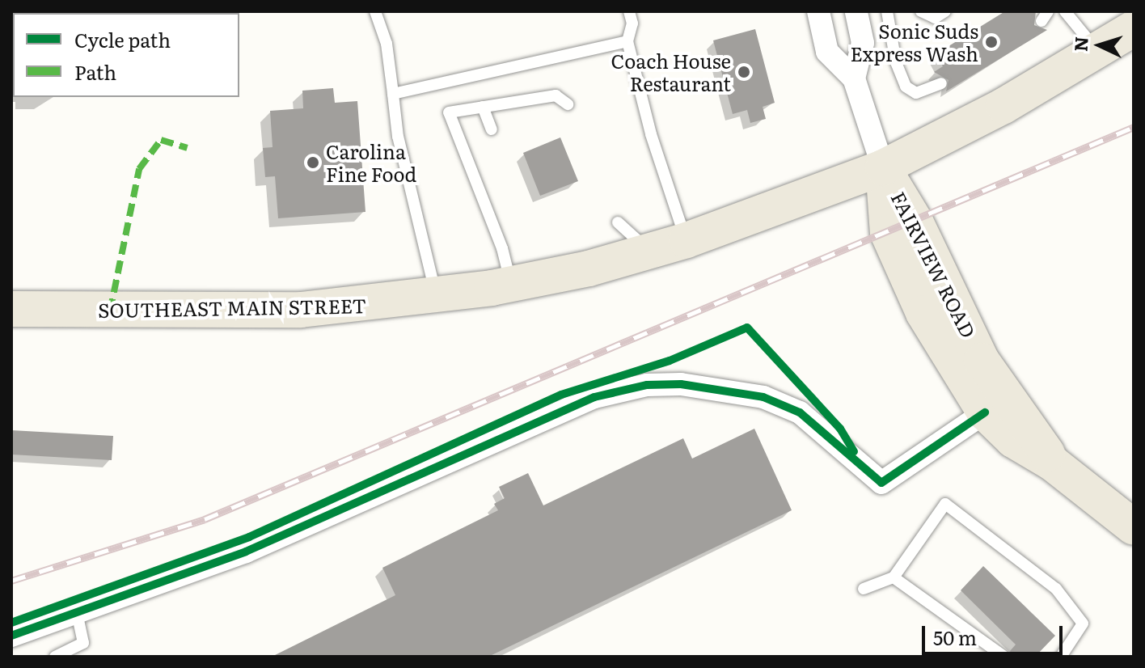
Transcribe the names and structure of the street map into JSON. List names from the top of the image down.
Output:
{
  "streets": {
    "main road": ["FAIRVIEW ROAD", "SOUTHEAST MAIN STREET"]
  },
  "crossings": [
    ["FAIRVIEW ROAD", "SOUTHEAST MAIN STREET"]
  ],
  "places": ["Sonic Suds Express Wash", "Coach House Restaurant", "Carolina Fine Food"],
  "legend": ["Cycle path", "Path"],
  "scale_bar": "50 m",
  "north": "left"
}
